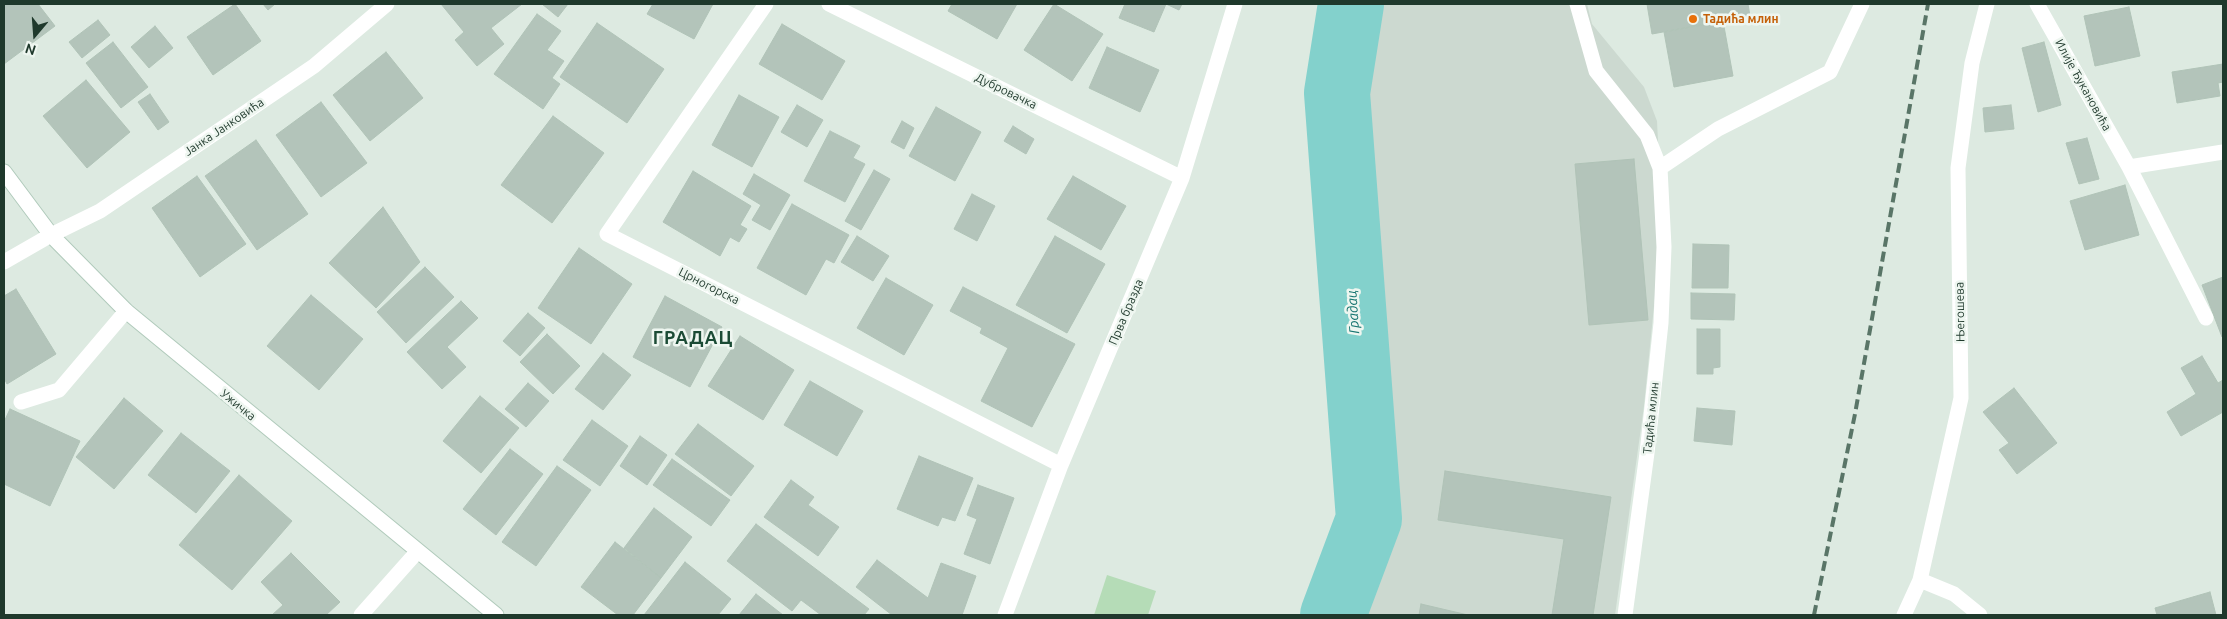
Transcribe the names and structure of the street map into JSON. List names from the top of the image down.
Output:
{
  "streets": {
    "street": [
      "Илије Ђукановића",
      "Дубровачка",
      "Јанка Јанковића",
      "Црногорска",
      "Прва бразда",
      "Његошева",
      "Ужичка",
      "Тадића млин"
    ]
  },
  "crossings": [
    ["Дубровачка", "Прва бразда"],
    ["Јанка Јанковића", "Ужичка"],
    ["Црногорска", "Прва бразда"]
  ],
  "districts": ["ГРАДАЦ"],
  "water": ["Градац"],
  "places": ["Тадића млин"],
  "north": "bottom"
}
